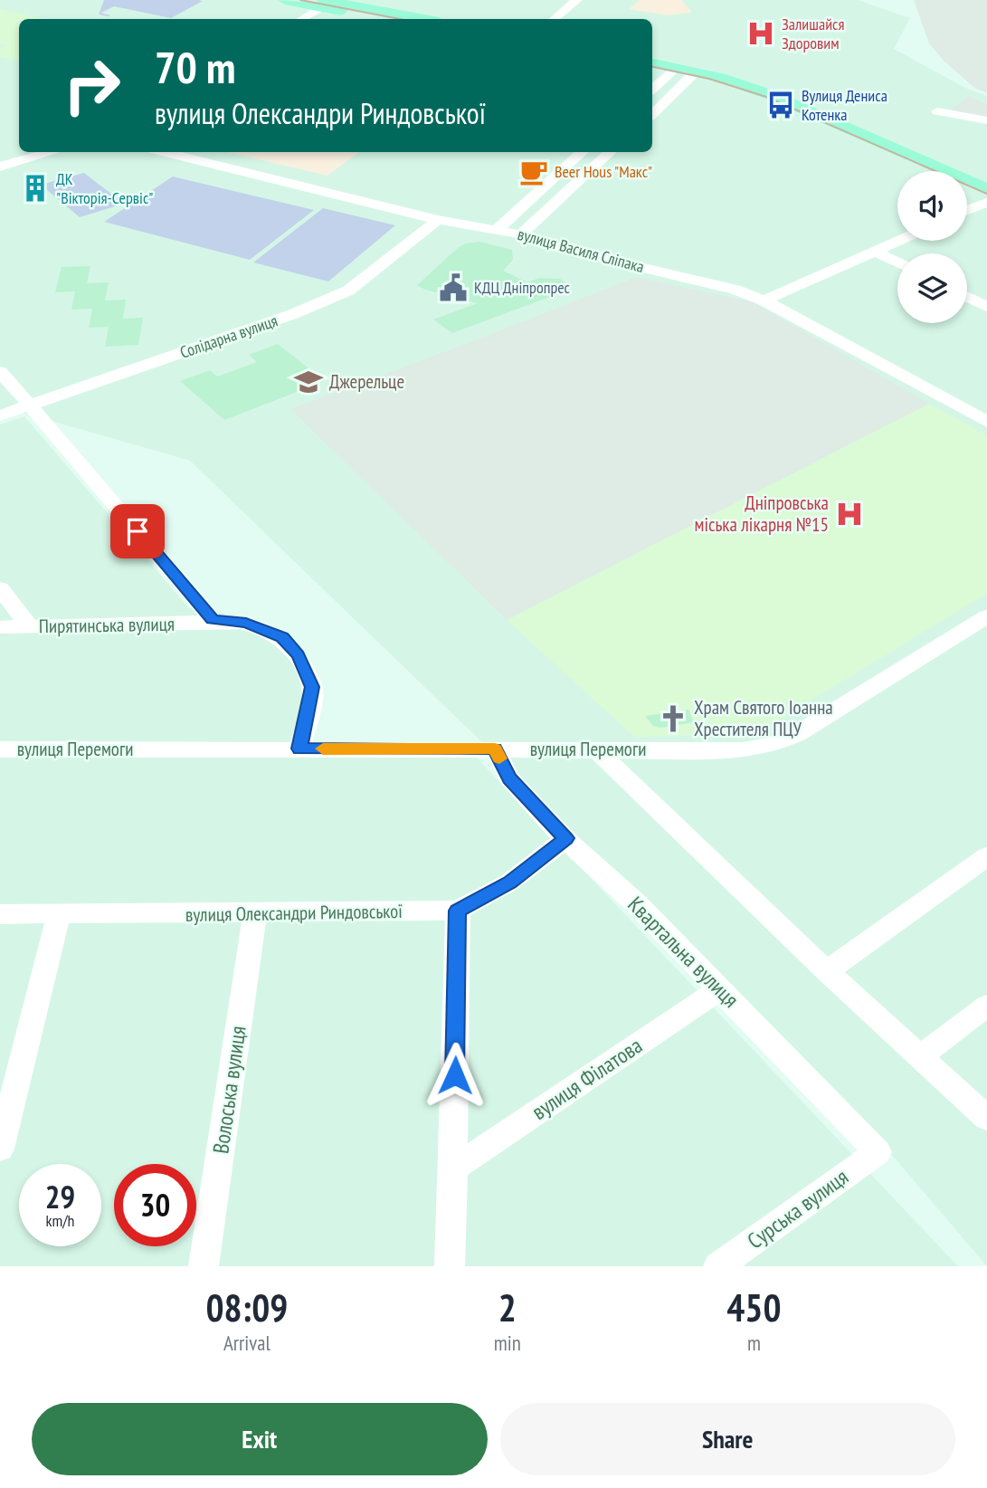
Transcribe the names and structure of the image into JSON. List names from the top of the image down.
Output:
{
  "streets": {
    "street": [
      "вулиця Василя Сліпака",
      "Солідарна вулиця",
      "Пирятинська вулиця",
      "вулиця Перемоги",
      "вулиця Олександри Риндовської",
      "Квартальна вулиця",
      "вулиця Філатова",
      "Волоська вулиця",
      "Сурська вулиця"
    ]
  },
  "crossings": [
    ["вулиця Василя Сліпака", "Солідарна вулиця"],
    ["вулиця Перемоги", "Квартальна вулиця"],
    ["вулиця Олександри Риндовської", "Квартальна вулиця"],
    ["вулиця Олександри Риндовської", "Волоська вулиця"],
    ["Квартальна вулиця", "вулиця Філатова"],
    ["Квартальна вулиця", "Сурська вулиця"]
  ],
  "places": {
    "hospital": ["Залишайся Здоровим", "Дніпровська міська лікарня №15"],
    "bus stop": ["Вулиця Дениса Котенка"],
    "cafe": ["Beer Hous \"Макс\""],
    "building": ["ДК \"Вікторія-Сервіс\""],
    "public building": ["КДЦ Дніпропрес"],
    "school or university": ["Джерельце"],
    "church": ["Храм Святого Іоанна Хрестителя ПЦУ"]
  },
  "page": {
    "turn": ["70 m", "вулиця Олександри Риндовської"],
    "speed": "29 km/h",
    "limit": "30",
    "eta": [
      "08:09",
      "Arrival",
      "2",
      "min",
      "450",
      "m"
    ],
    "buttons": ["Exit", "Share"]
  }
}
